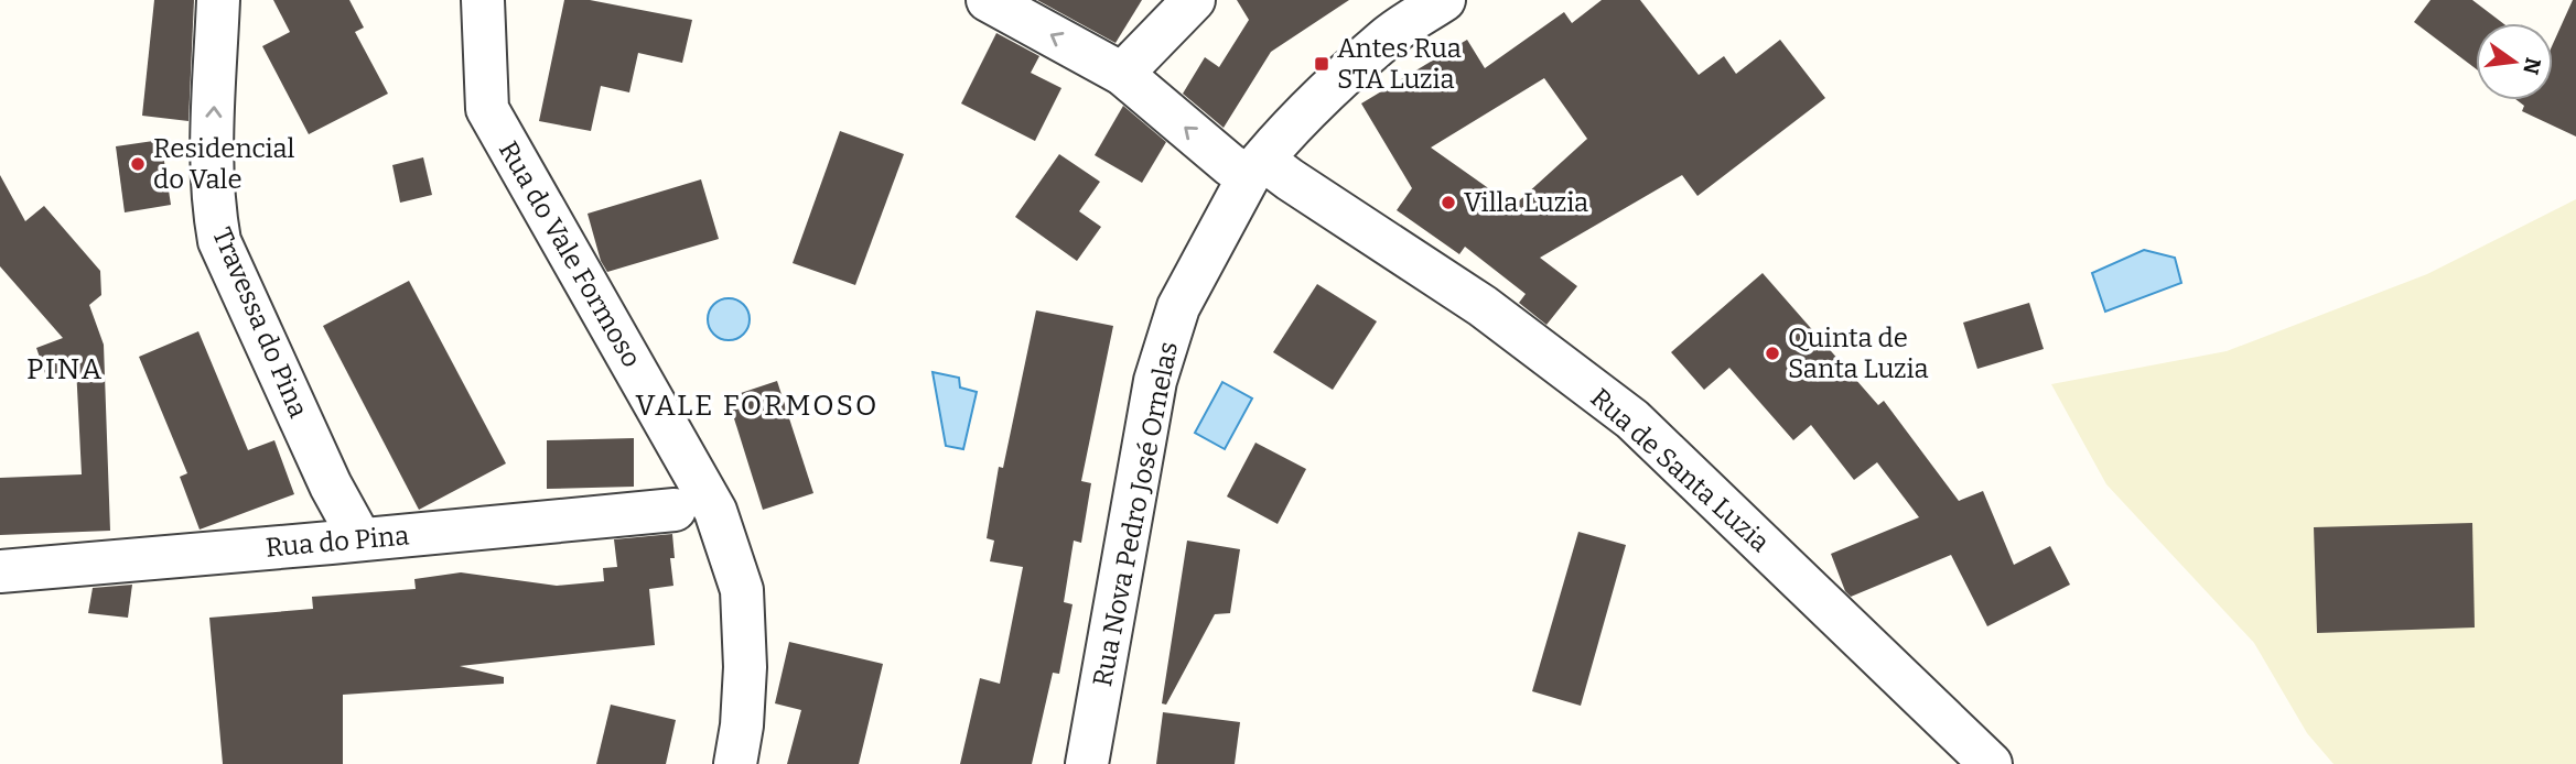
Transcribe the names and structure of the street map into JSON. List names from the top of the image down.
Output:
{
  "streets": {
    "street": [
      "Rua do Vale Formoso",
      "Travessa do Pina",
      "Rua de Santa Luzia",
      "Rua Nova Pedro José Ornelas",
      "Rua do Pina"
    ]
  },
  "crossings": [
    ["Travessa do Pina", "Rua do Pina"],
    ["Rua de Santa Luzia", "Rua Nova Pedro José Ornelas"]
  ],
  "one_way": ["Travessa do Pina"],
  "districts": ["PINA", "VALE FORMOSO"],
  "places": {
    "transit": ["Antes Rua STA Luzia"],
    "other": ["Residencial do Vale", "Villa Luzia", "Quinta de Santa Luzia"]
  },
  "north": "right"
}
